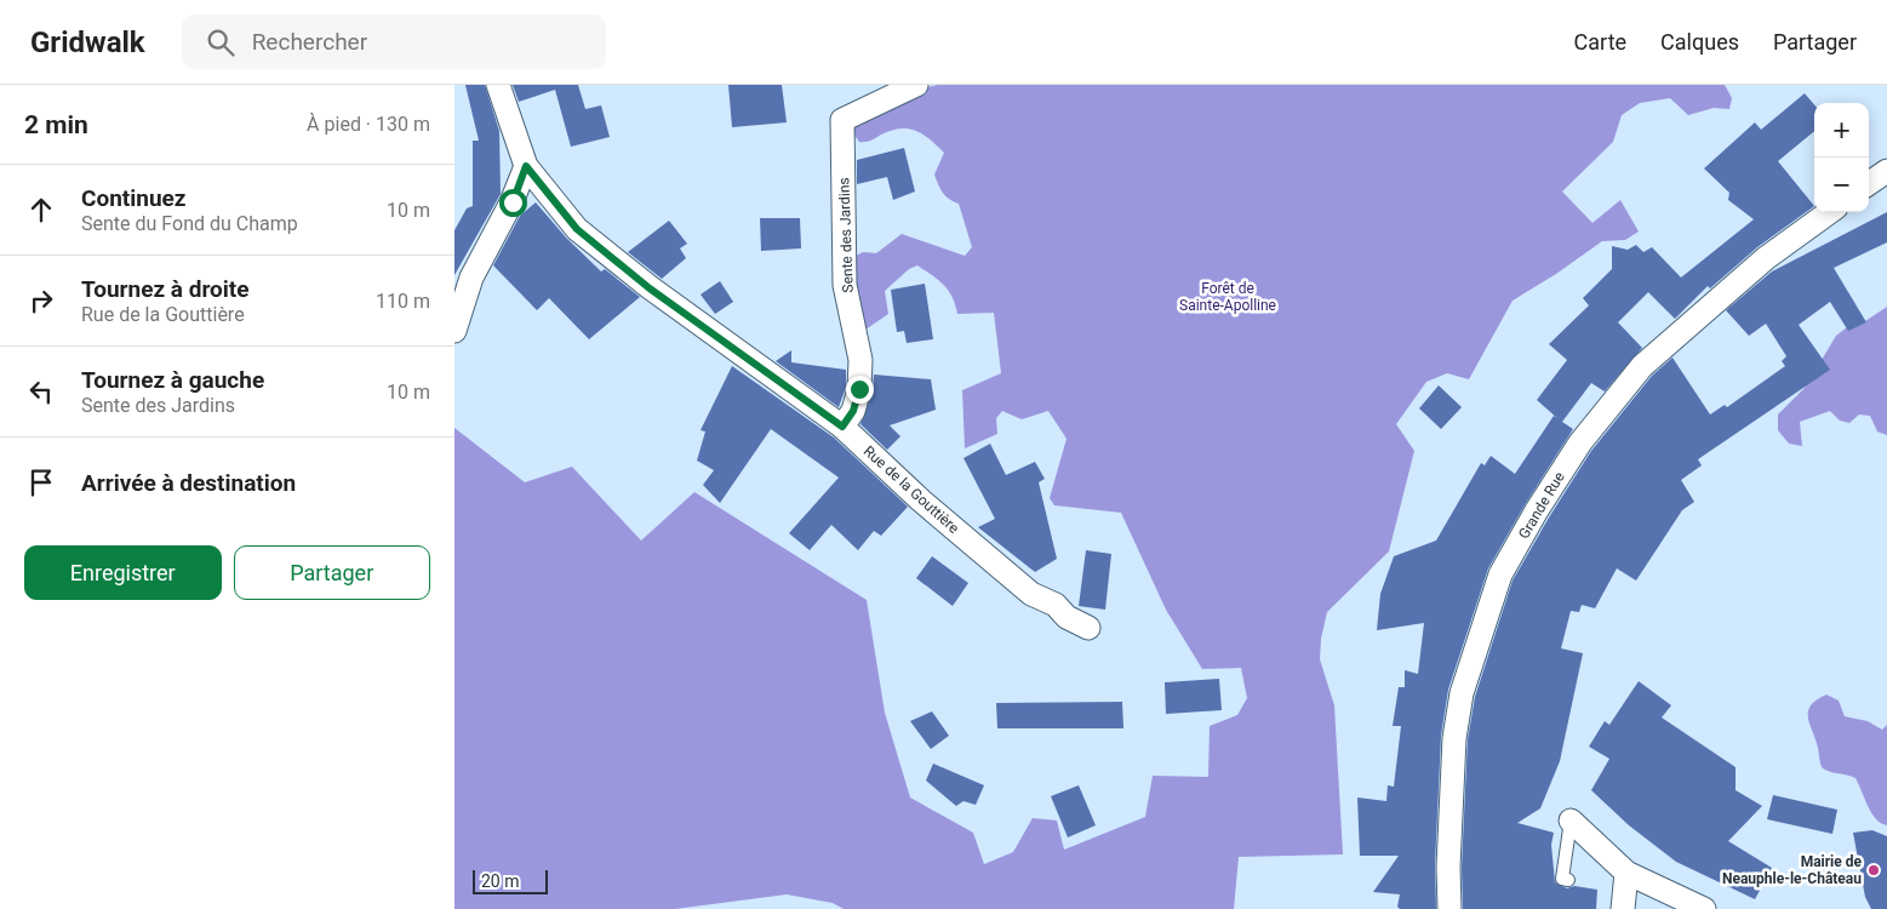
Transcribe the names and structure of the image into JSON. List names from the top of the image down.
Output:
{
  "streets": {
    "street": ["Sente des Jardins", "Rue de la Gouttière", "Grande Rue"]
  },
  "crossings": [
    ["Sente des Jardins", "Rue de la Gouttière"]
  ],
  "parks": ["Forêt de Sainte-Apolline"],
  "places": ["Mairie de Neauphle-le-Château"],
  "scale_bar": "20 m",
  "page": {
    "header": "Gridwalk",
    "search": "Rechercher",
    "nav": ["Carte", "Calques", "Partager"],
    "heading": ["2 min", "À pied · 130 m"],
    "map_buttons": ["+", "−"],
    "list": [
      ["Continuez", "Sente du Fond du Champ", "10 m"],
      ["Tournez à droite", "Rue de la Gouttière", "110 m"],
      ["Tournez à gauche", "Sente des Jardins", "10 m"],
      "Arrivée à destination"
    ],
    "buttons": ["Enregistrer", "Partager"],
    "scale": "20 m"
  }
}
